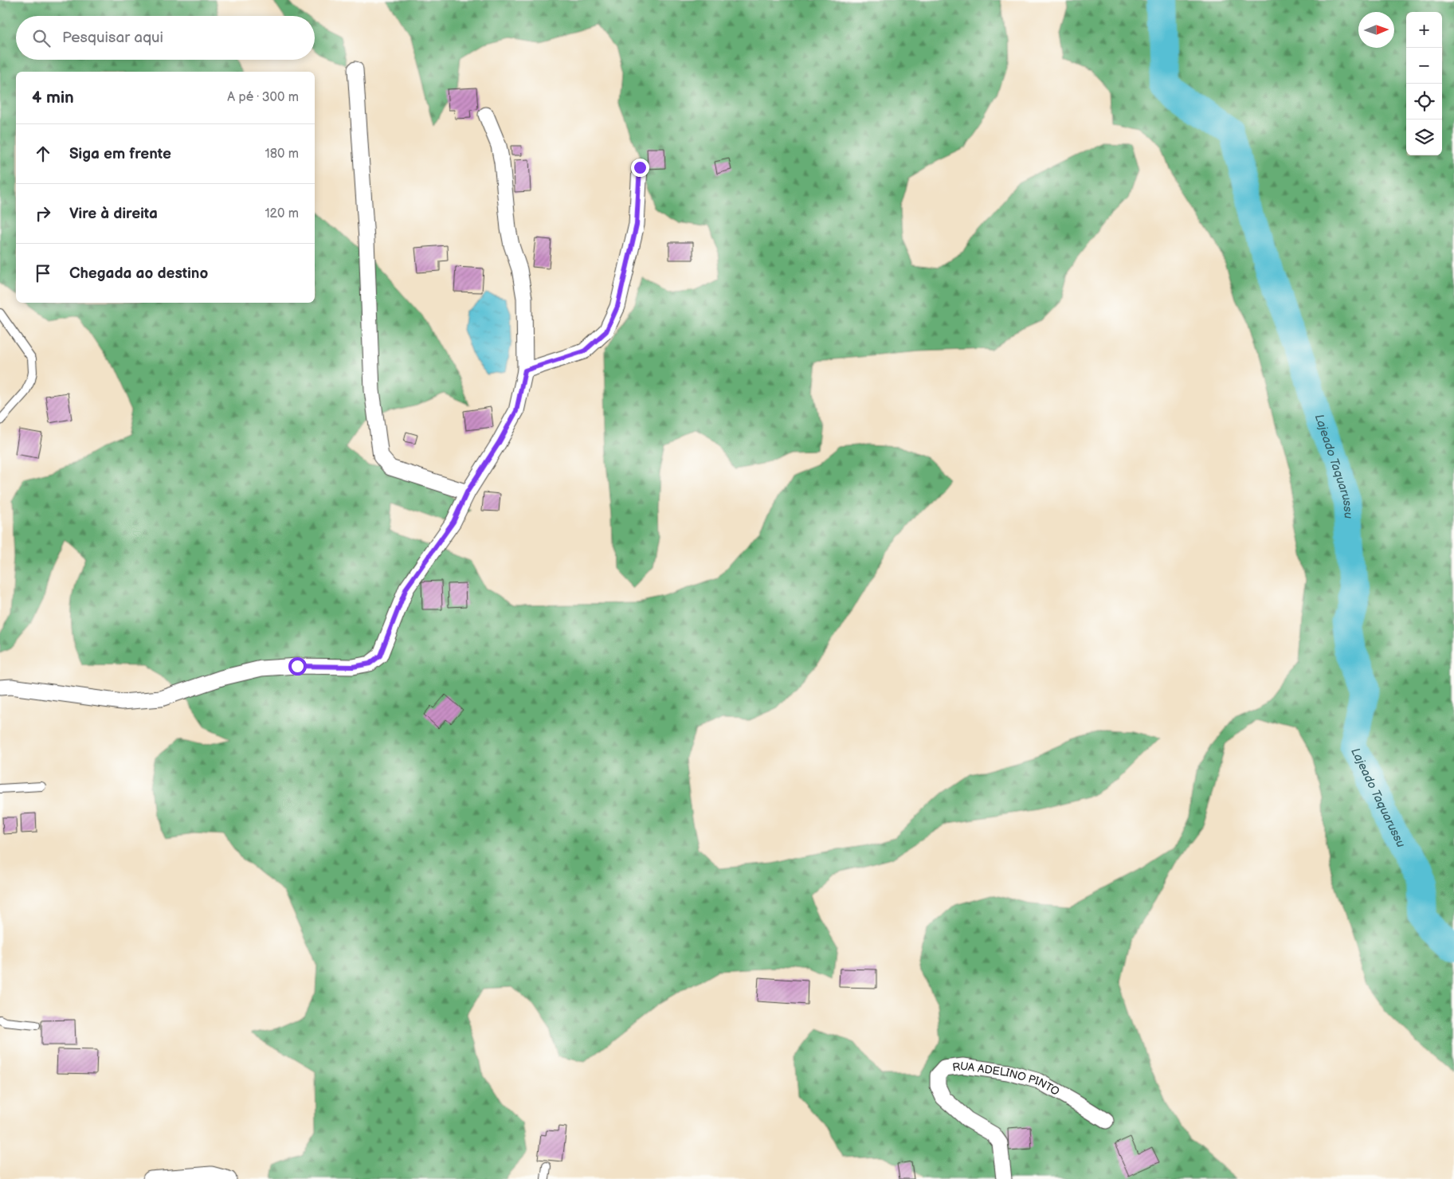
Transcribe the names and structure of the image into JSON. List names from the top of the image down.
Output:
{
  "streets": {
    "street": ["RUA ADELINO PINTO"]
  },
  "water": ["Lajeado Taquarussu"],
  "north": "right",
  "page": {
    "map_buttons": ["+", "−"],
    "search": "Pesquisar aqui",
    "heading": ["4 min", "A pé · 300 m"],
    "list": [
      ["Siga em frente", "180 m"],
      ["Vire à direita", "120 m"],
      "Chegada ao destino"
    ]
  }
}
